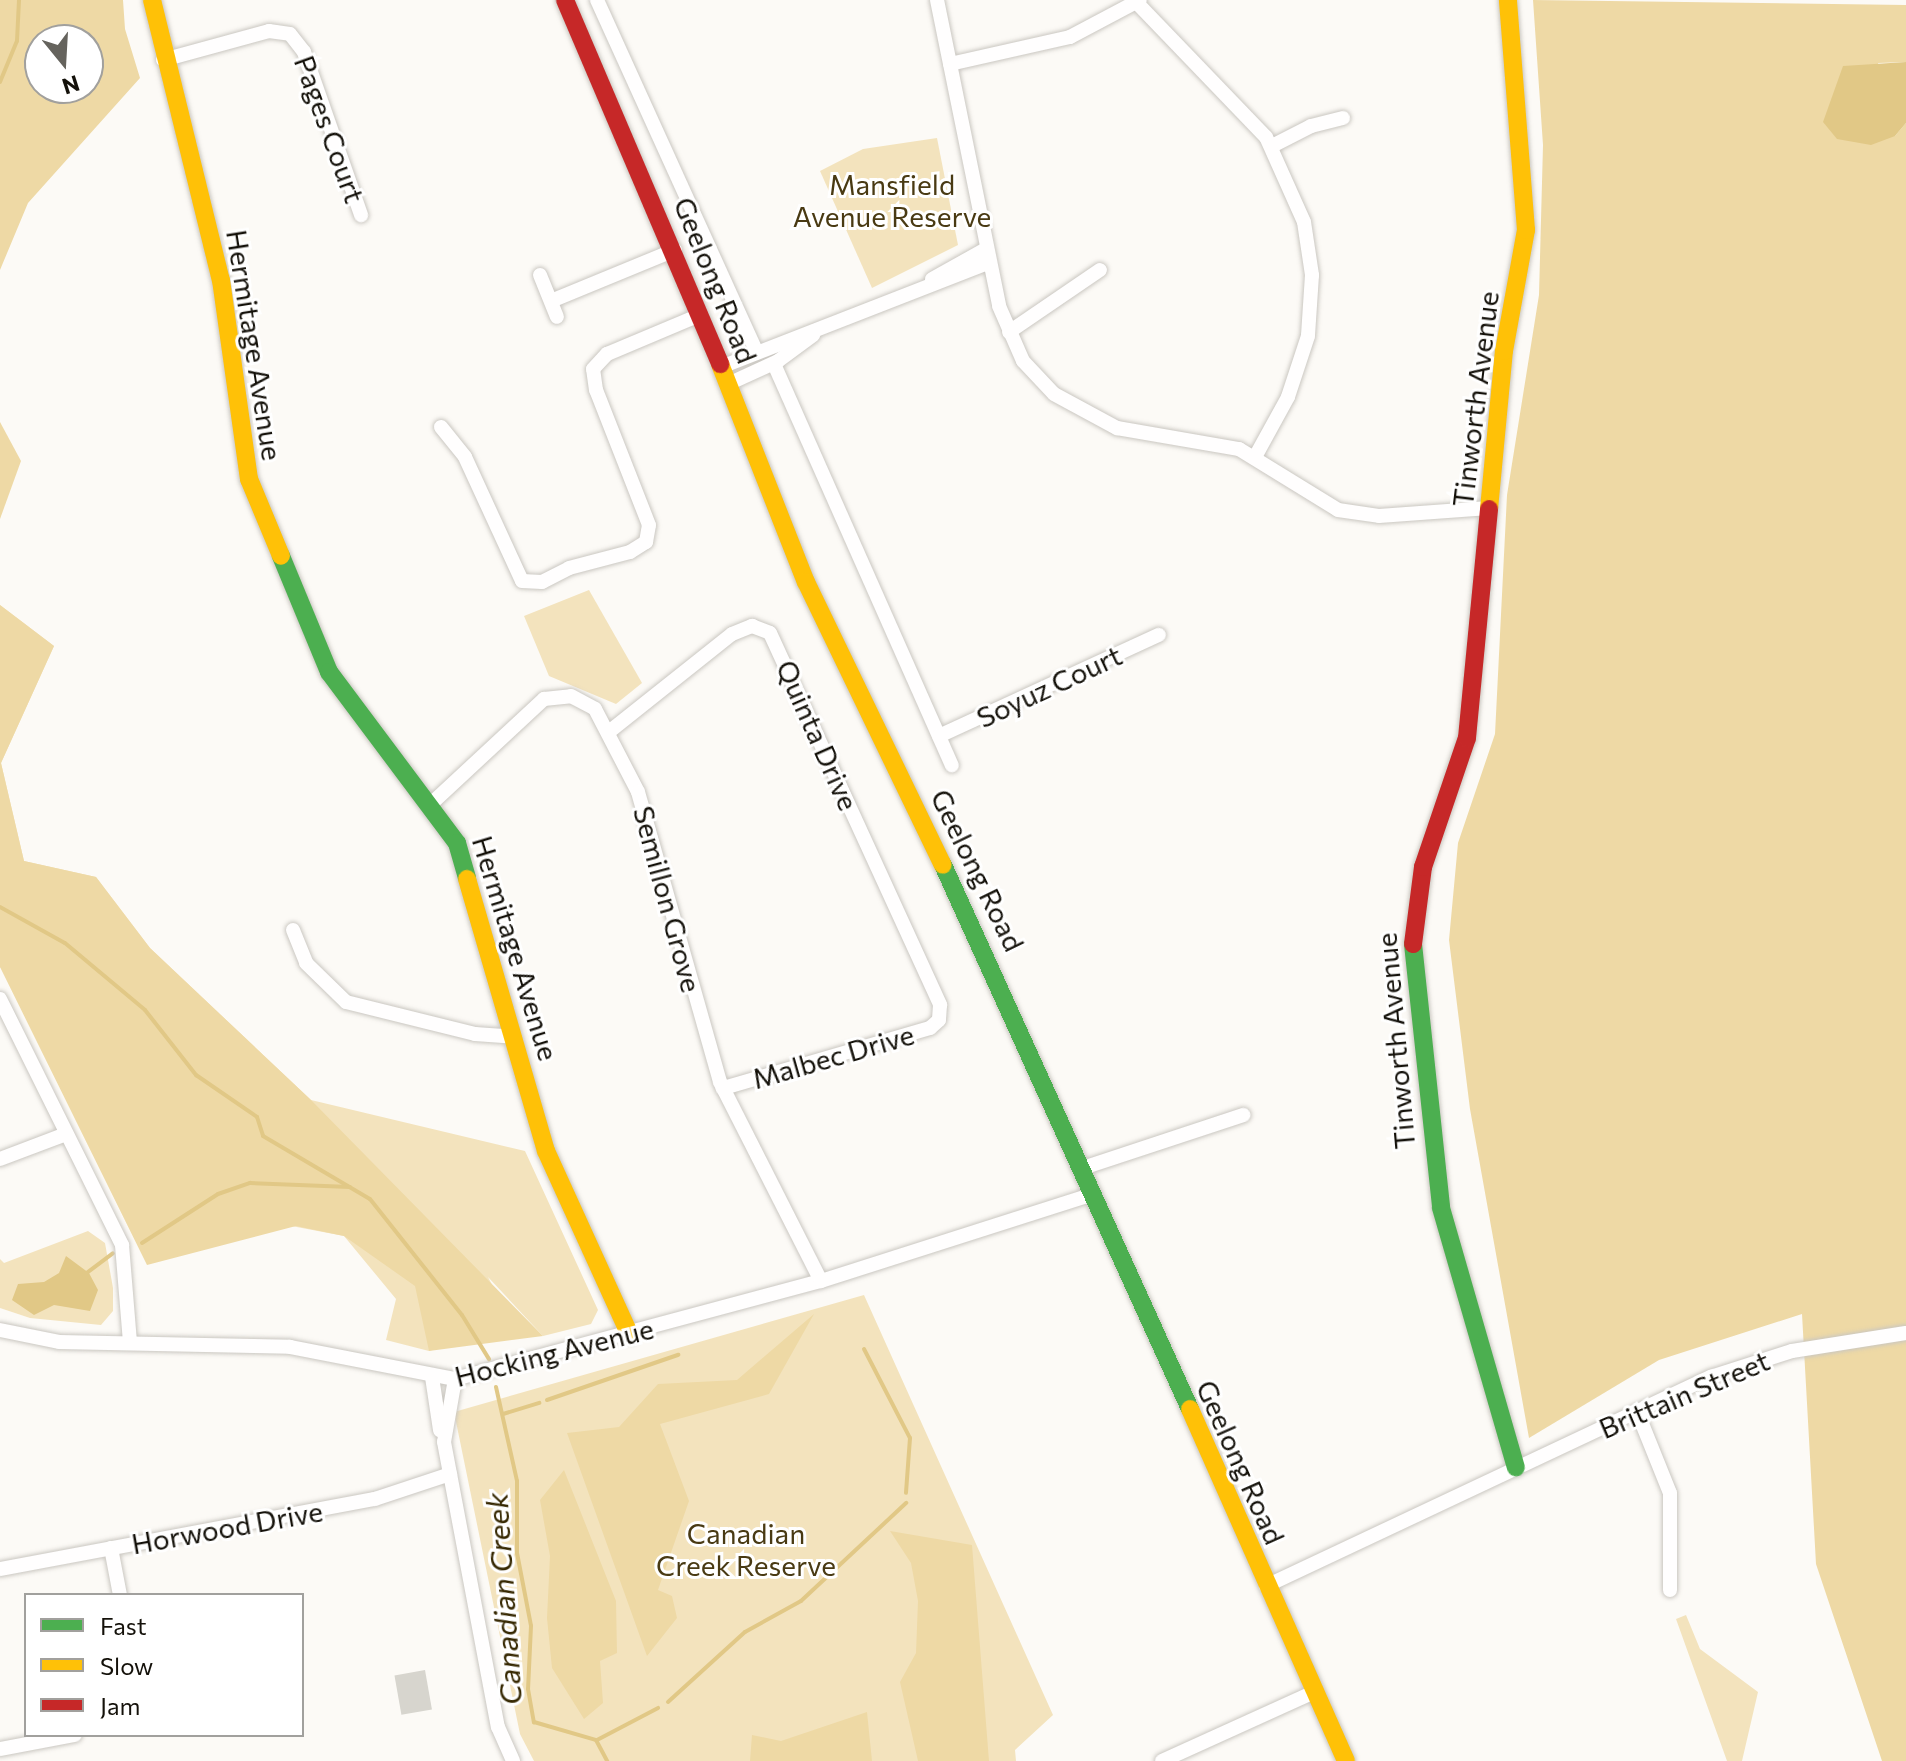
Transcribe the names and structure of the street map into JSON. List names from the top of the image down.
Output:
{
  "streets": {
    "street": [
      "Pages Court",
      "Geelong Road",
      "Hermitage Avenue",
      "Tinworth Avenue",
      "Soyuz Court",
      "Quinta Drive",
      "Semillon Grove",
      "Malbec Drive",
      "Hocking Avenue",
      "Brittain Street",
      "Horwood Drive"
    ]
  },
  "crossings": [
    ["Pages Court", "Hermitage Avenue"],
    ["Geelong Road", "Soyuz Court"],
    ["Geelong Road", "Hocking Avenue"],
    ["Hermitage Avenue", "Semillon Grove"],
    ["Hermitage Avenue", "Hocking Avenue"],
    ["Tinworth Avenue", "Brittain Street"],
    ["Quinta Drive", "Semillon Grove"],
    ["Quinta Drive", "Malbec Drive"],
    ["Semillon Grove", "Malbec Drive"],
    ["Semillon Grove", "Hocking Avenue"]
  ],
  "water": ["Canadian Creek"],
  "parks": ["Mansfield Avenue Reserve", "Canadian Creek Reserve"],
  "legend": ["Fast", "Slow", "Jam"],
  "north": "bottom"
}
